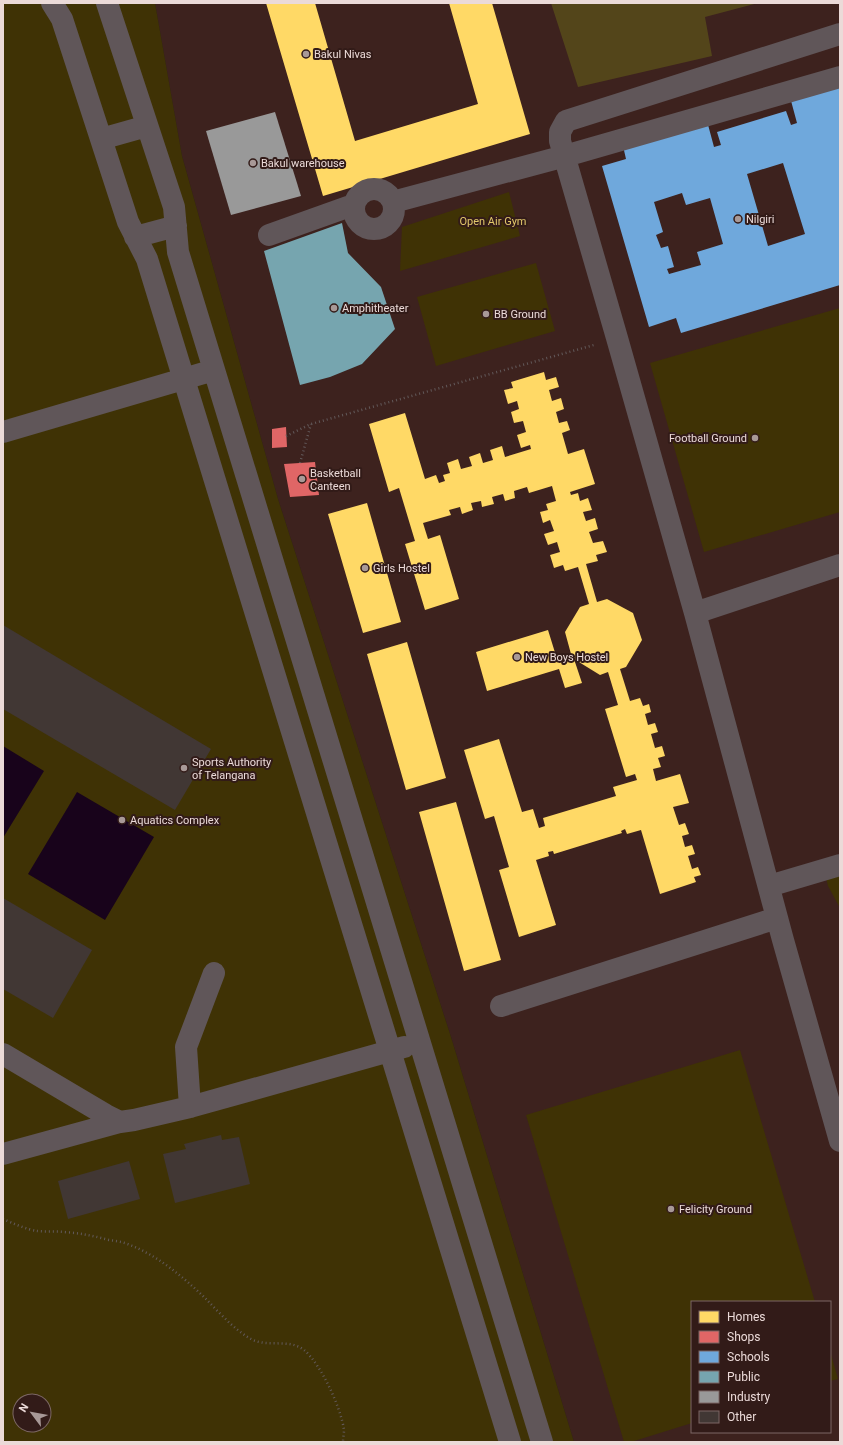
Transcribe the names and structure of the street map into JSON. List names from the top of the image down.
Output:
{
  "parks": ["Open Air Gym"],
  "places": [
    "Bakul Nivas",
    "Bakul warehouse",
    "Nilgiri",
    "Amphitheater",
    "BB Ground",
    "Football Ground",
    "Basketball Canteen",
    "Girls Hostel",
    "New Boys Hostel",
    "Sports Authority of Telangana",
    "Aquatics Complex",
    "Felicity Ground"
  ],
  "legend": [
    "Homes",
    "Shops",
    "Schools",
    "Public",
    "Industry",
    "Other"
  ],
  "north": "top left"
}
